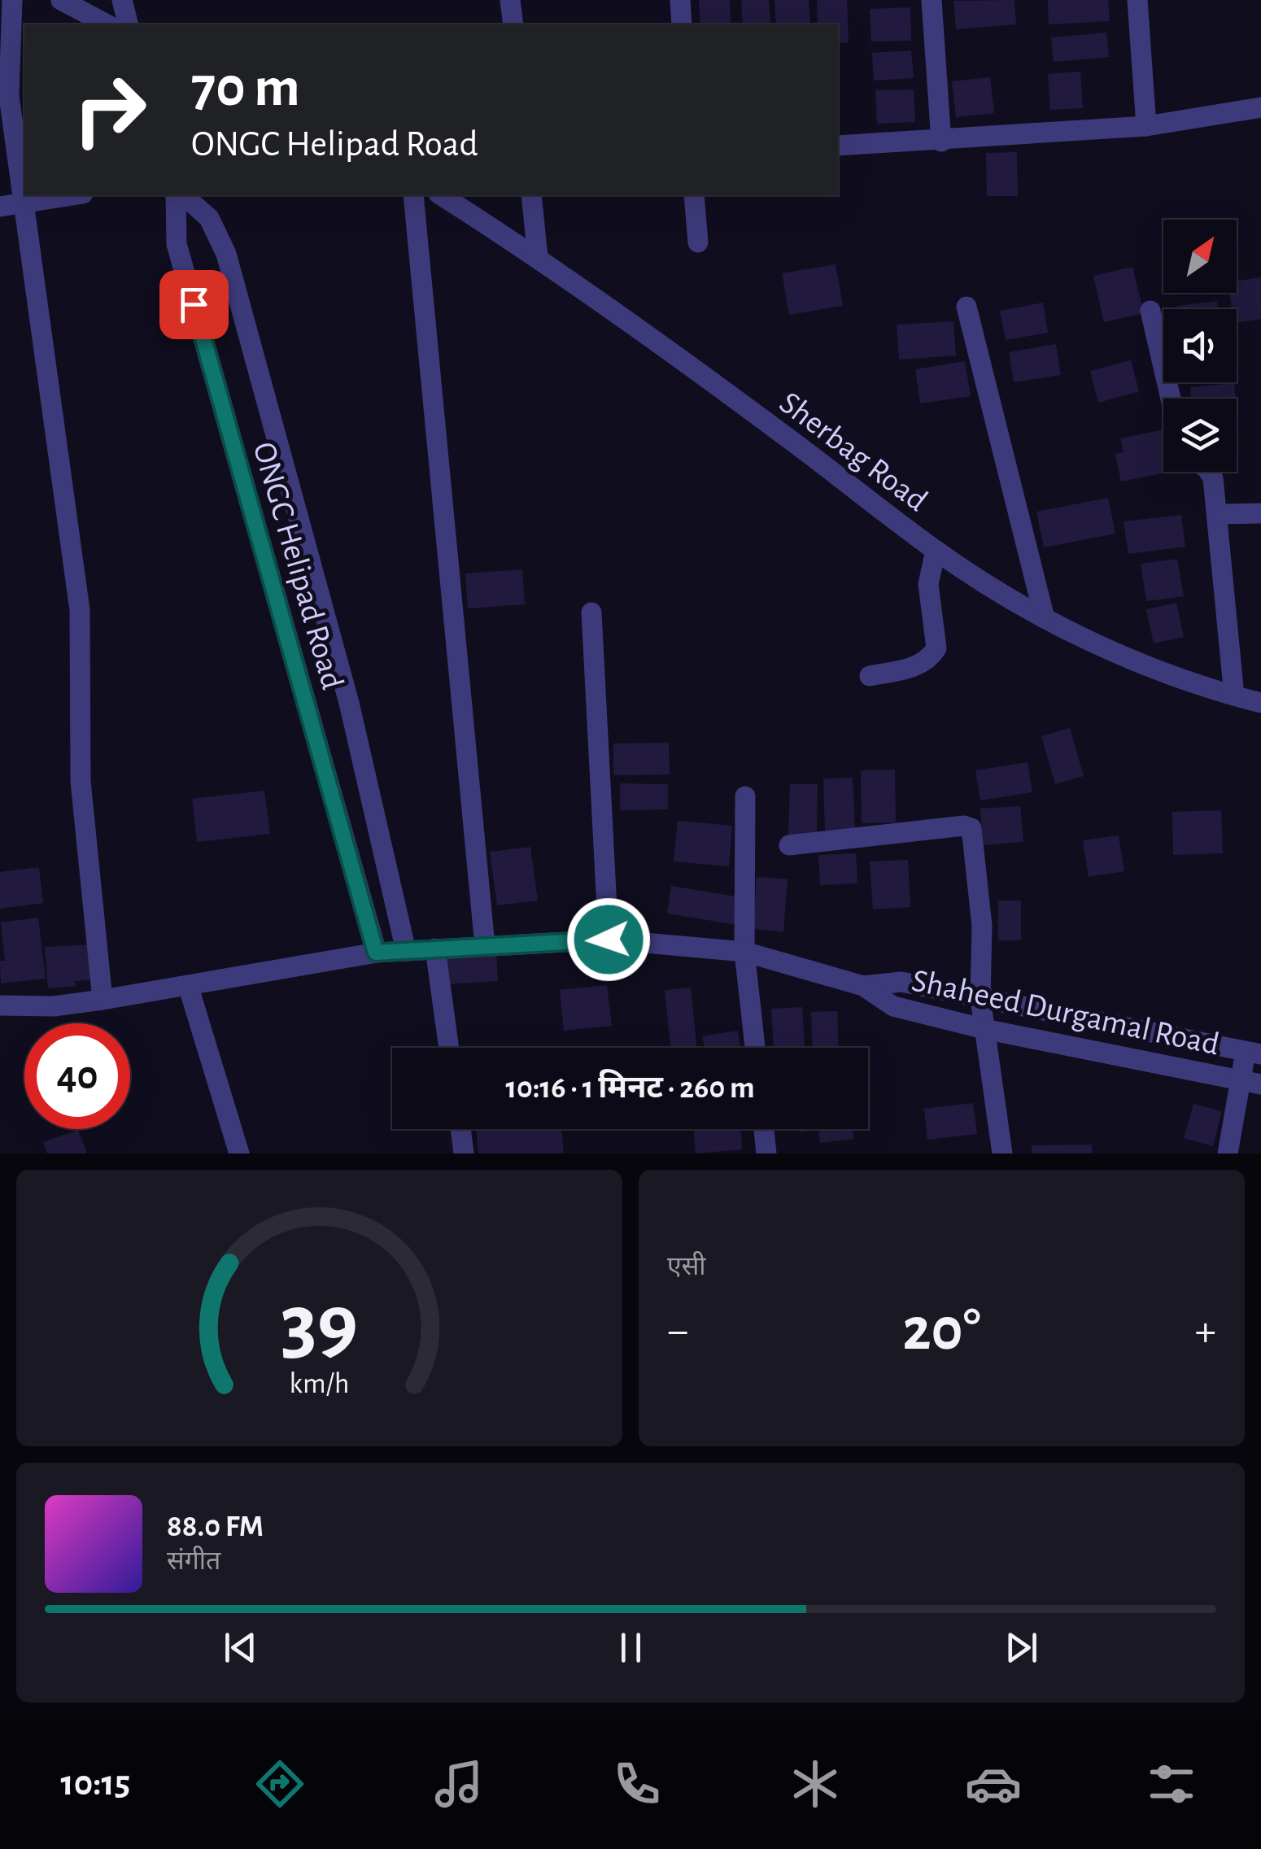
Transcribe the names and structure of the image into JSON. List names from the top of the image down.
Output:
{
  "streets": {
    "street": ["Sherbag Road", "ONGC Helipad Road", "Shaheed Durgamal Road"]
  },
  "crossings": [
    ["ONGC Helipad Road", "Shaheed Durgamal Road"]
  ],
  "north": "top right",
  "page": {
    "turn": ["70 m", "ONGC Helipad Road"],
    "limit": "40",
    "trip": "10:16 · 1 मिनट · 260 m",
    "tile": "एसी",
    "heat": ["−", "20°", "+"],
    "song": ["88.0 FM", "संगीत"],
    "tabs": "10:15",
    "gauge": ["39", "km/h"]
  }
}
